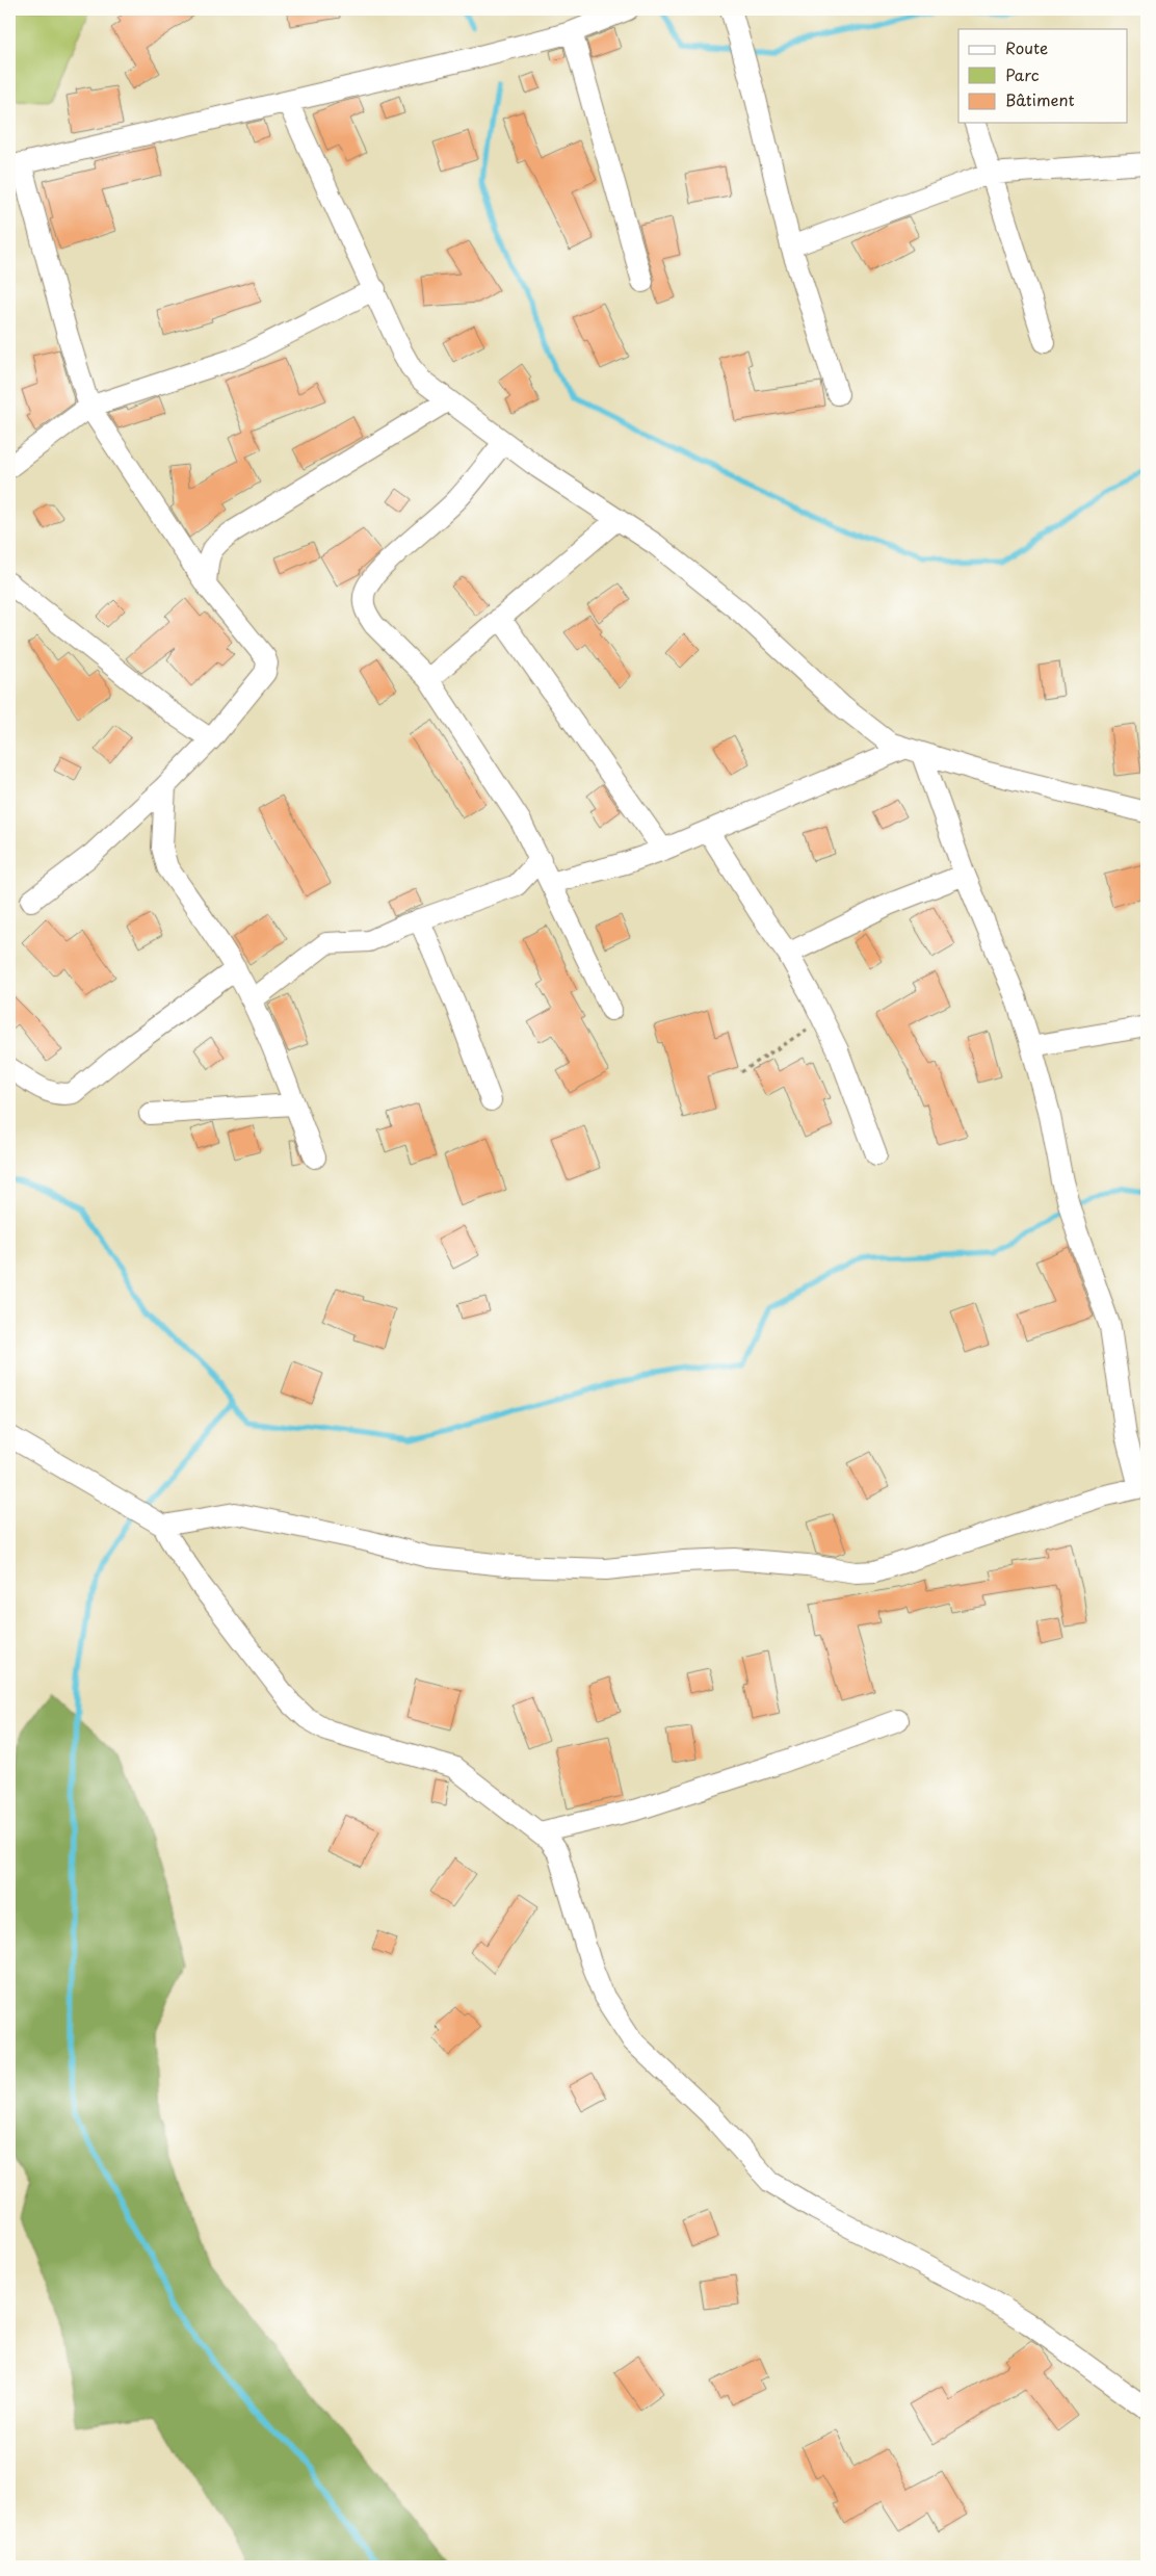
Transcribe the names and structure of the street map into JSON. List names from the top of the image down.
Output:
{
  "legend": ["Route", "Parc", "Bâtiment"]
}
